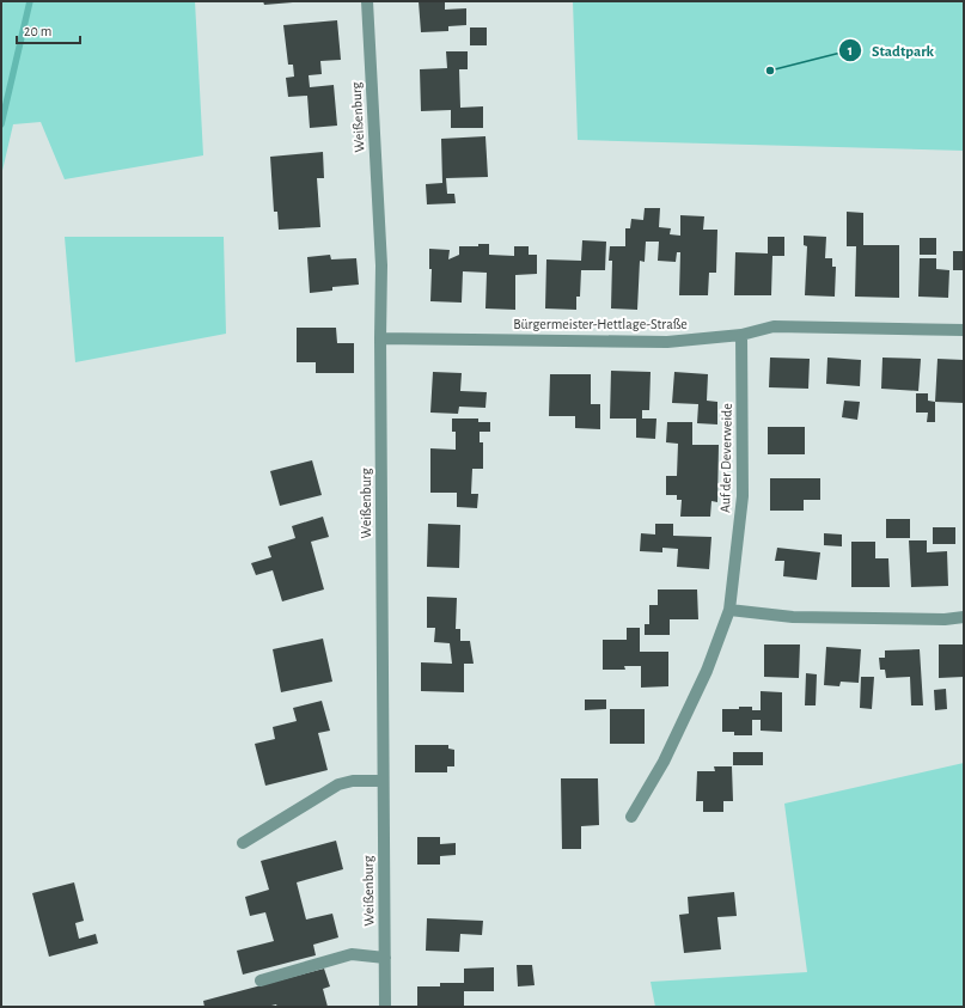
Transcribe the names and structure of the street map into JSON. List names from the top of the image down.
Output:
{
  "streets": {
    "street": ["Weißenburg", "Bürgermeister-Hettlage-Straße", "Auf der Deverweide"]
  },
  "crossings": [
    ["Weißenburg", "Bürgermeister-Hettlage-Straße"],
    ["Bürgermeister-Hettlage-Straße", "Auf der Deverweide"]
  ],
  "places": ["Stadtpark"],
  "scale_bar": "20 m"
}
